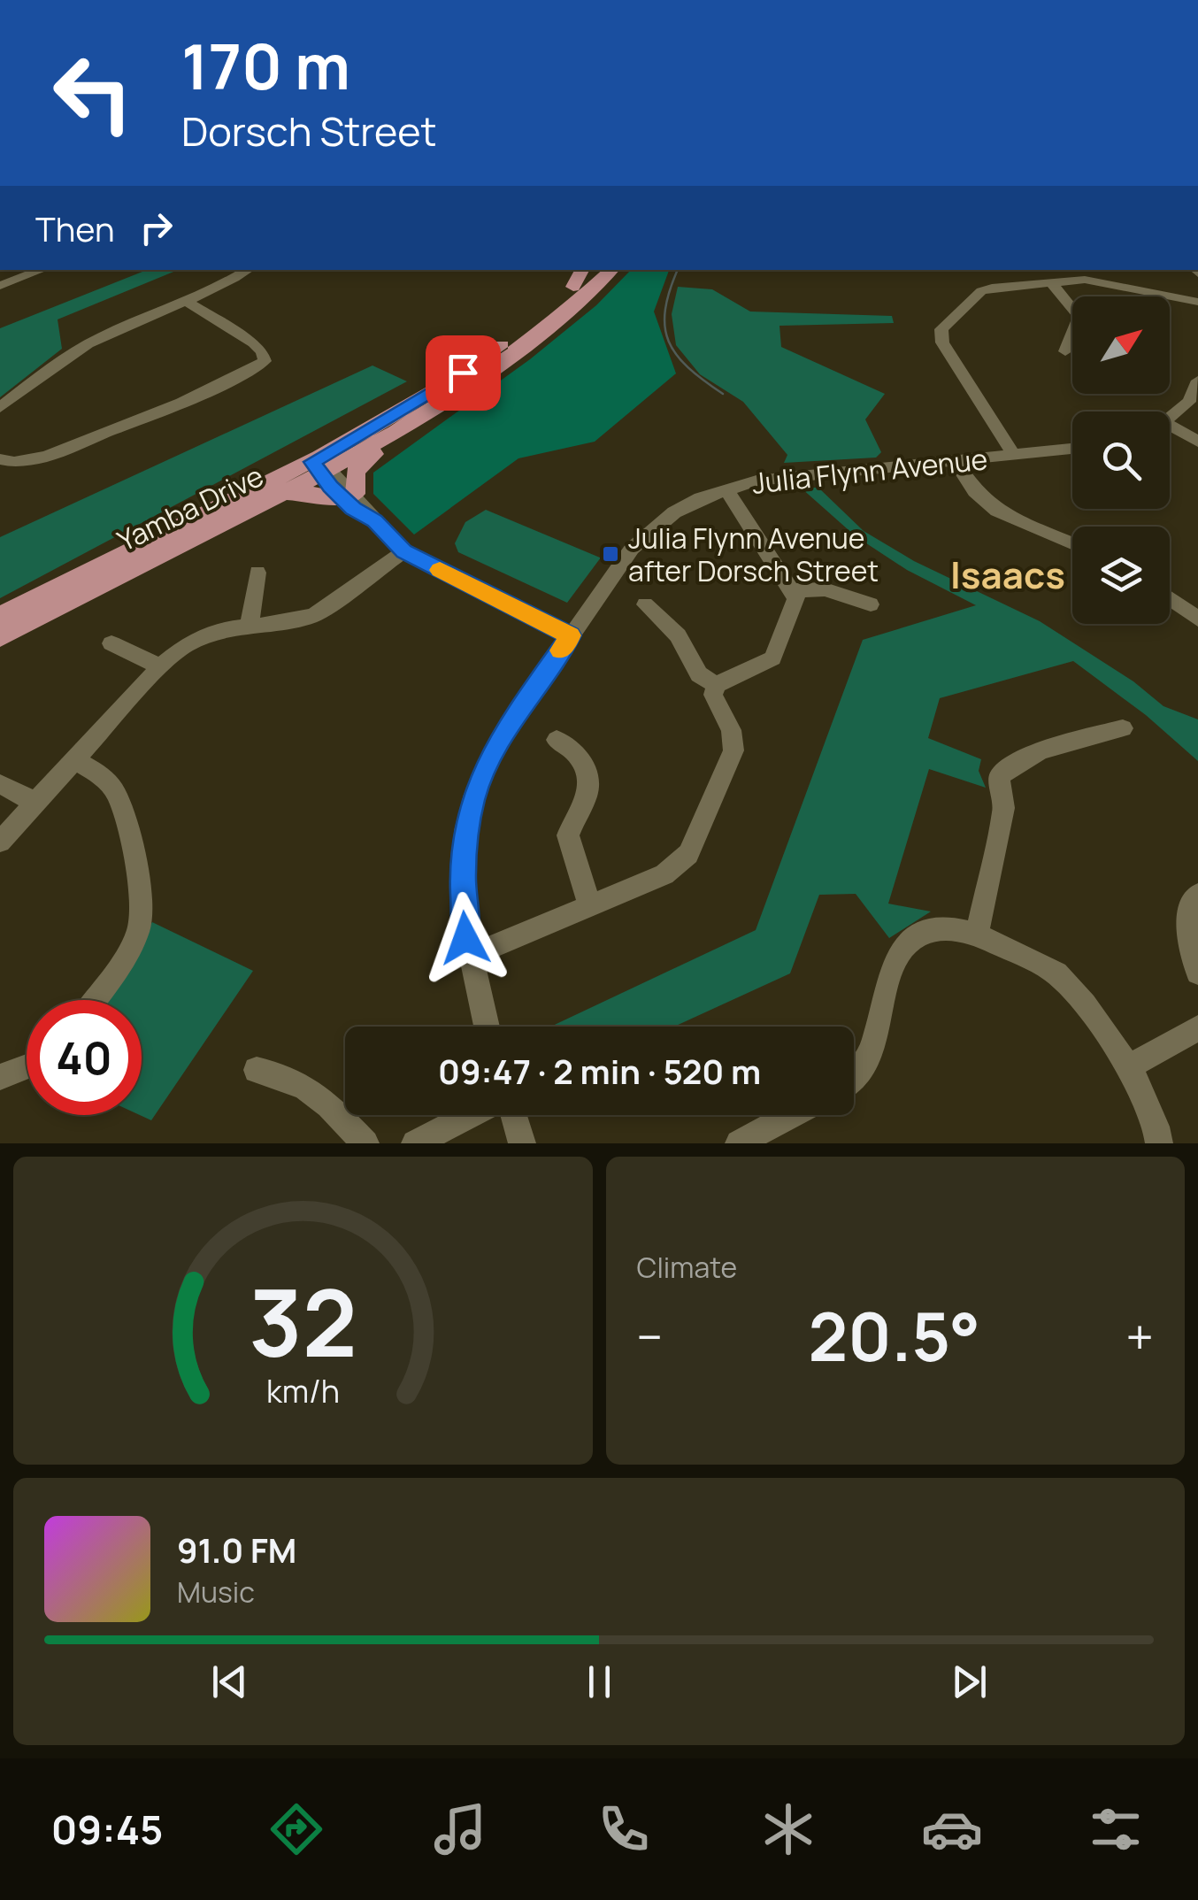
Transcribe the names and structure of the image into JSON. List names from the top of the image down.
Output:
{
  "streets": {
    "main road": ["Yamba Drive"],
    "street": ["Julia Flynn Avenue"]
  },
  "districts": ["Isaacs"],
  "places": {
    "transit": ["Julia Flynn Avenue after Dorsch Street"]
  },
  "north": "top right",
  "page": {
    "turn": ["170 m", "Dorsch Street"],
    "then": "Then",
    "limit": "40",
    "trip": "09:47 · 2 min · 520 m",
    "tile": "Climate",
    "heat": ["−", "20.5°", "+"],
    "song": ["91.0 FM", "Music"],
    "tabs": "09:45",
    "gauge": ["32", "km/h"]
  }
}
